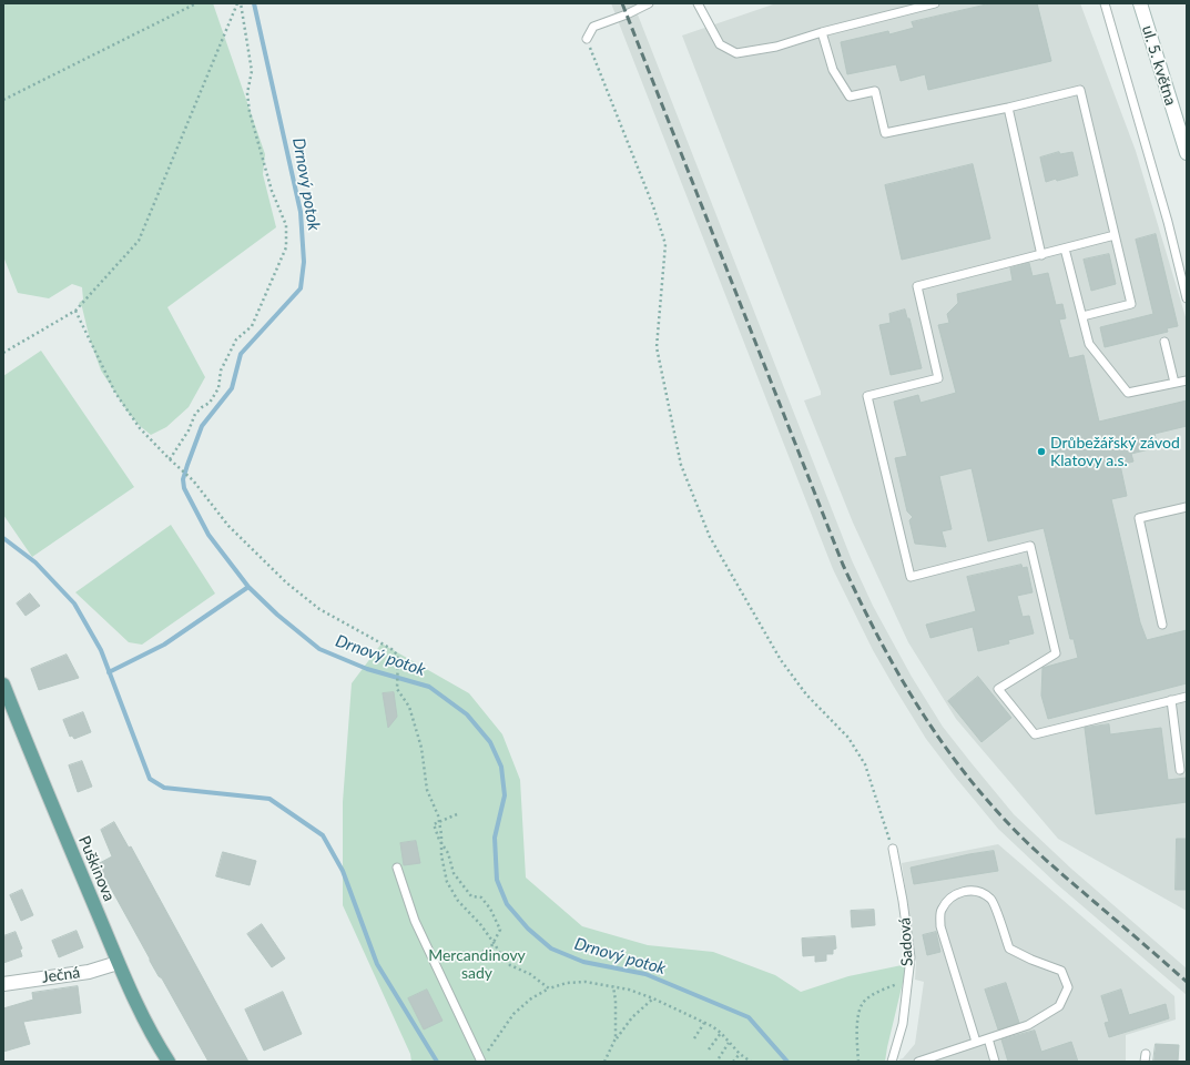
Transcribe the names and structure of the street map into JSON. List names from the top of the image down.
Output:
{
  "streets": {
    "main road": ["Puškinova"],
    "street": ["ul. 5. května", "Ječná"],
    "lane": ["Sadová"]
  },
  "crossings": [
    ["Puškinova", "Ječná"]
  ],
  "water": ["Drnový potok"],
  "parks": ["Mercandinovy sady"],
  "places": ["Drůbežářský závod Klatovy a.s."]
}
